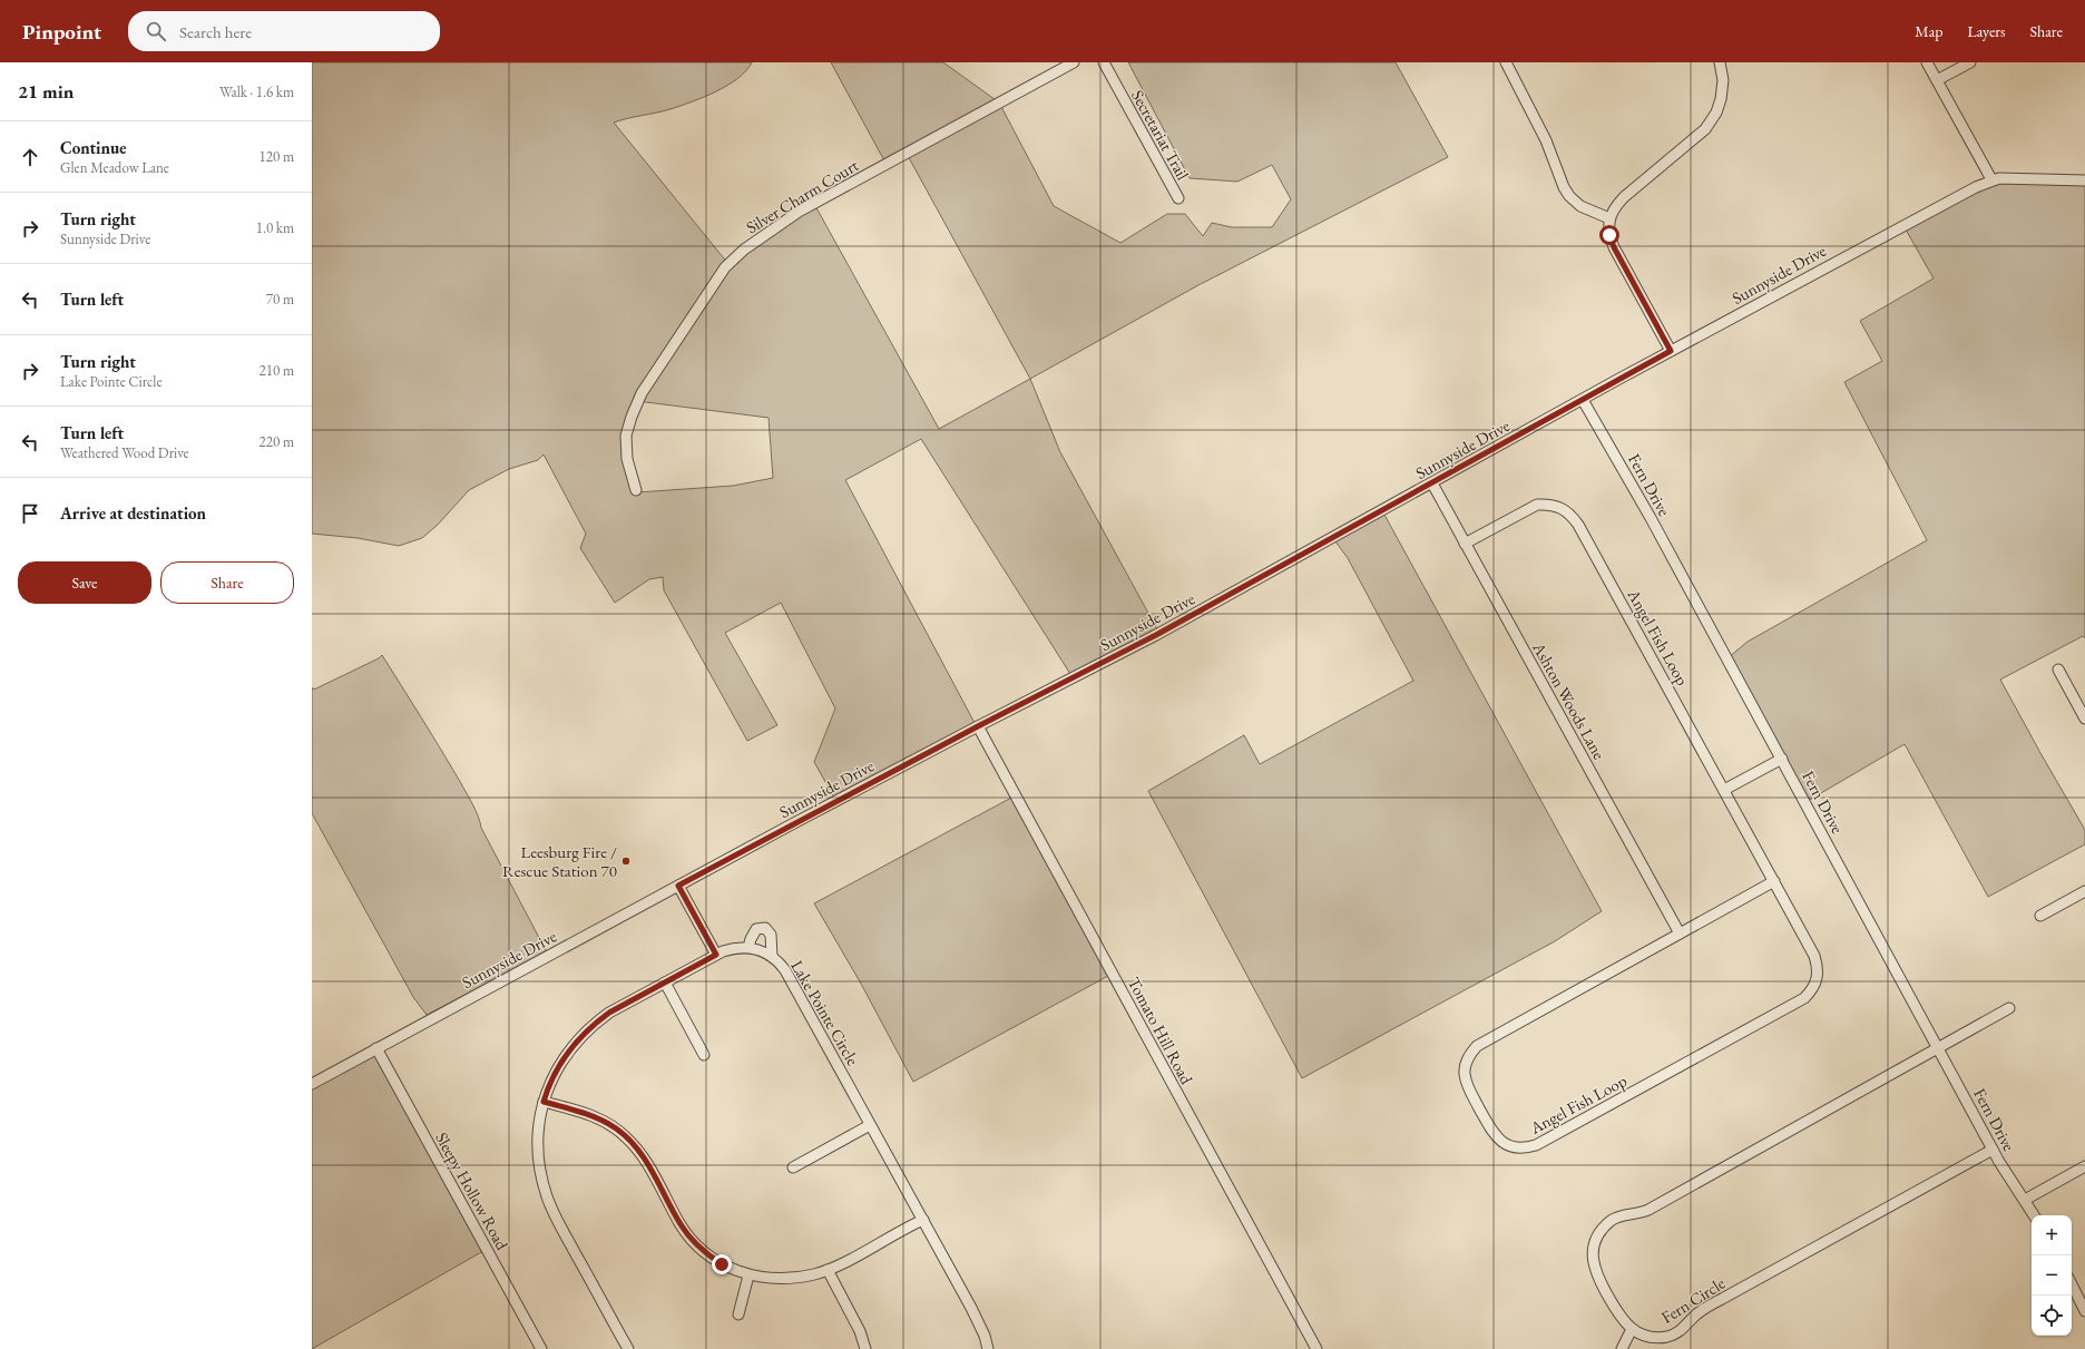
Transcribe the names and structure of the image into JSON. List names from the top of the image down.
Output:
{
  "streets": {
    "street": [
      "Secretariat Trail",
      "Silver Charm Court",
      "Sunnyside Drive",
      "Fern Drive",
      "Angel Fish Loop",
      "Ashton Woods Lane",
      "Lake Pointe Circle",
      "Tomato Hill Road",
      "Sleepy Hollow Road",
      "Fern Circle"
    ]
  },
  "crossings": [
    ["Sunnyside Drive", "Fern Drive"],
    ["Sunnyside Drive", "Ashton Woods Lane"],
    ["Sunnyside Drive", "Tomato Hill Road"],
    ["Sunnyside Drive", "Sleepy Hollow Road"],
    ["Fern Drive", "Fern Circle"],
    ["Angel Fish Loop", "Ashton Woods Lane"]
  ],
  "places": ["Leesburg Fire / Rescue Station 70"],
  "page": {
    "header": "Pinpoint",
    "search": "Search here",
    "nav": ["Map", "Layers", "Share"],
    "heading": ["21 min", "Walk · 1.6 km"],
    "list": [
      ["Continue", "Glen Meadow Lane", "120 m"],
      ["Turn right", "Sunnyside Drive", "1.0 km"],
      ["Turn left", "70 m"],
      ["Turn right", "Lake Pointe Circle", "210 m"],
      ["Turn left", "Weathered Wood Drive", "220 m"],
      "Arrive at destination"
    ],
    "buttons": ["Save", "Share"],
    "map_buttons": ["+", "−"]
  }
}
